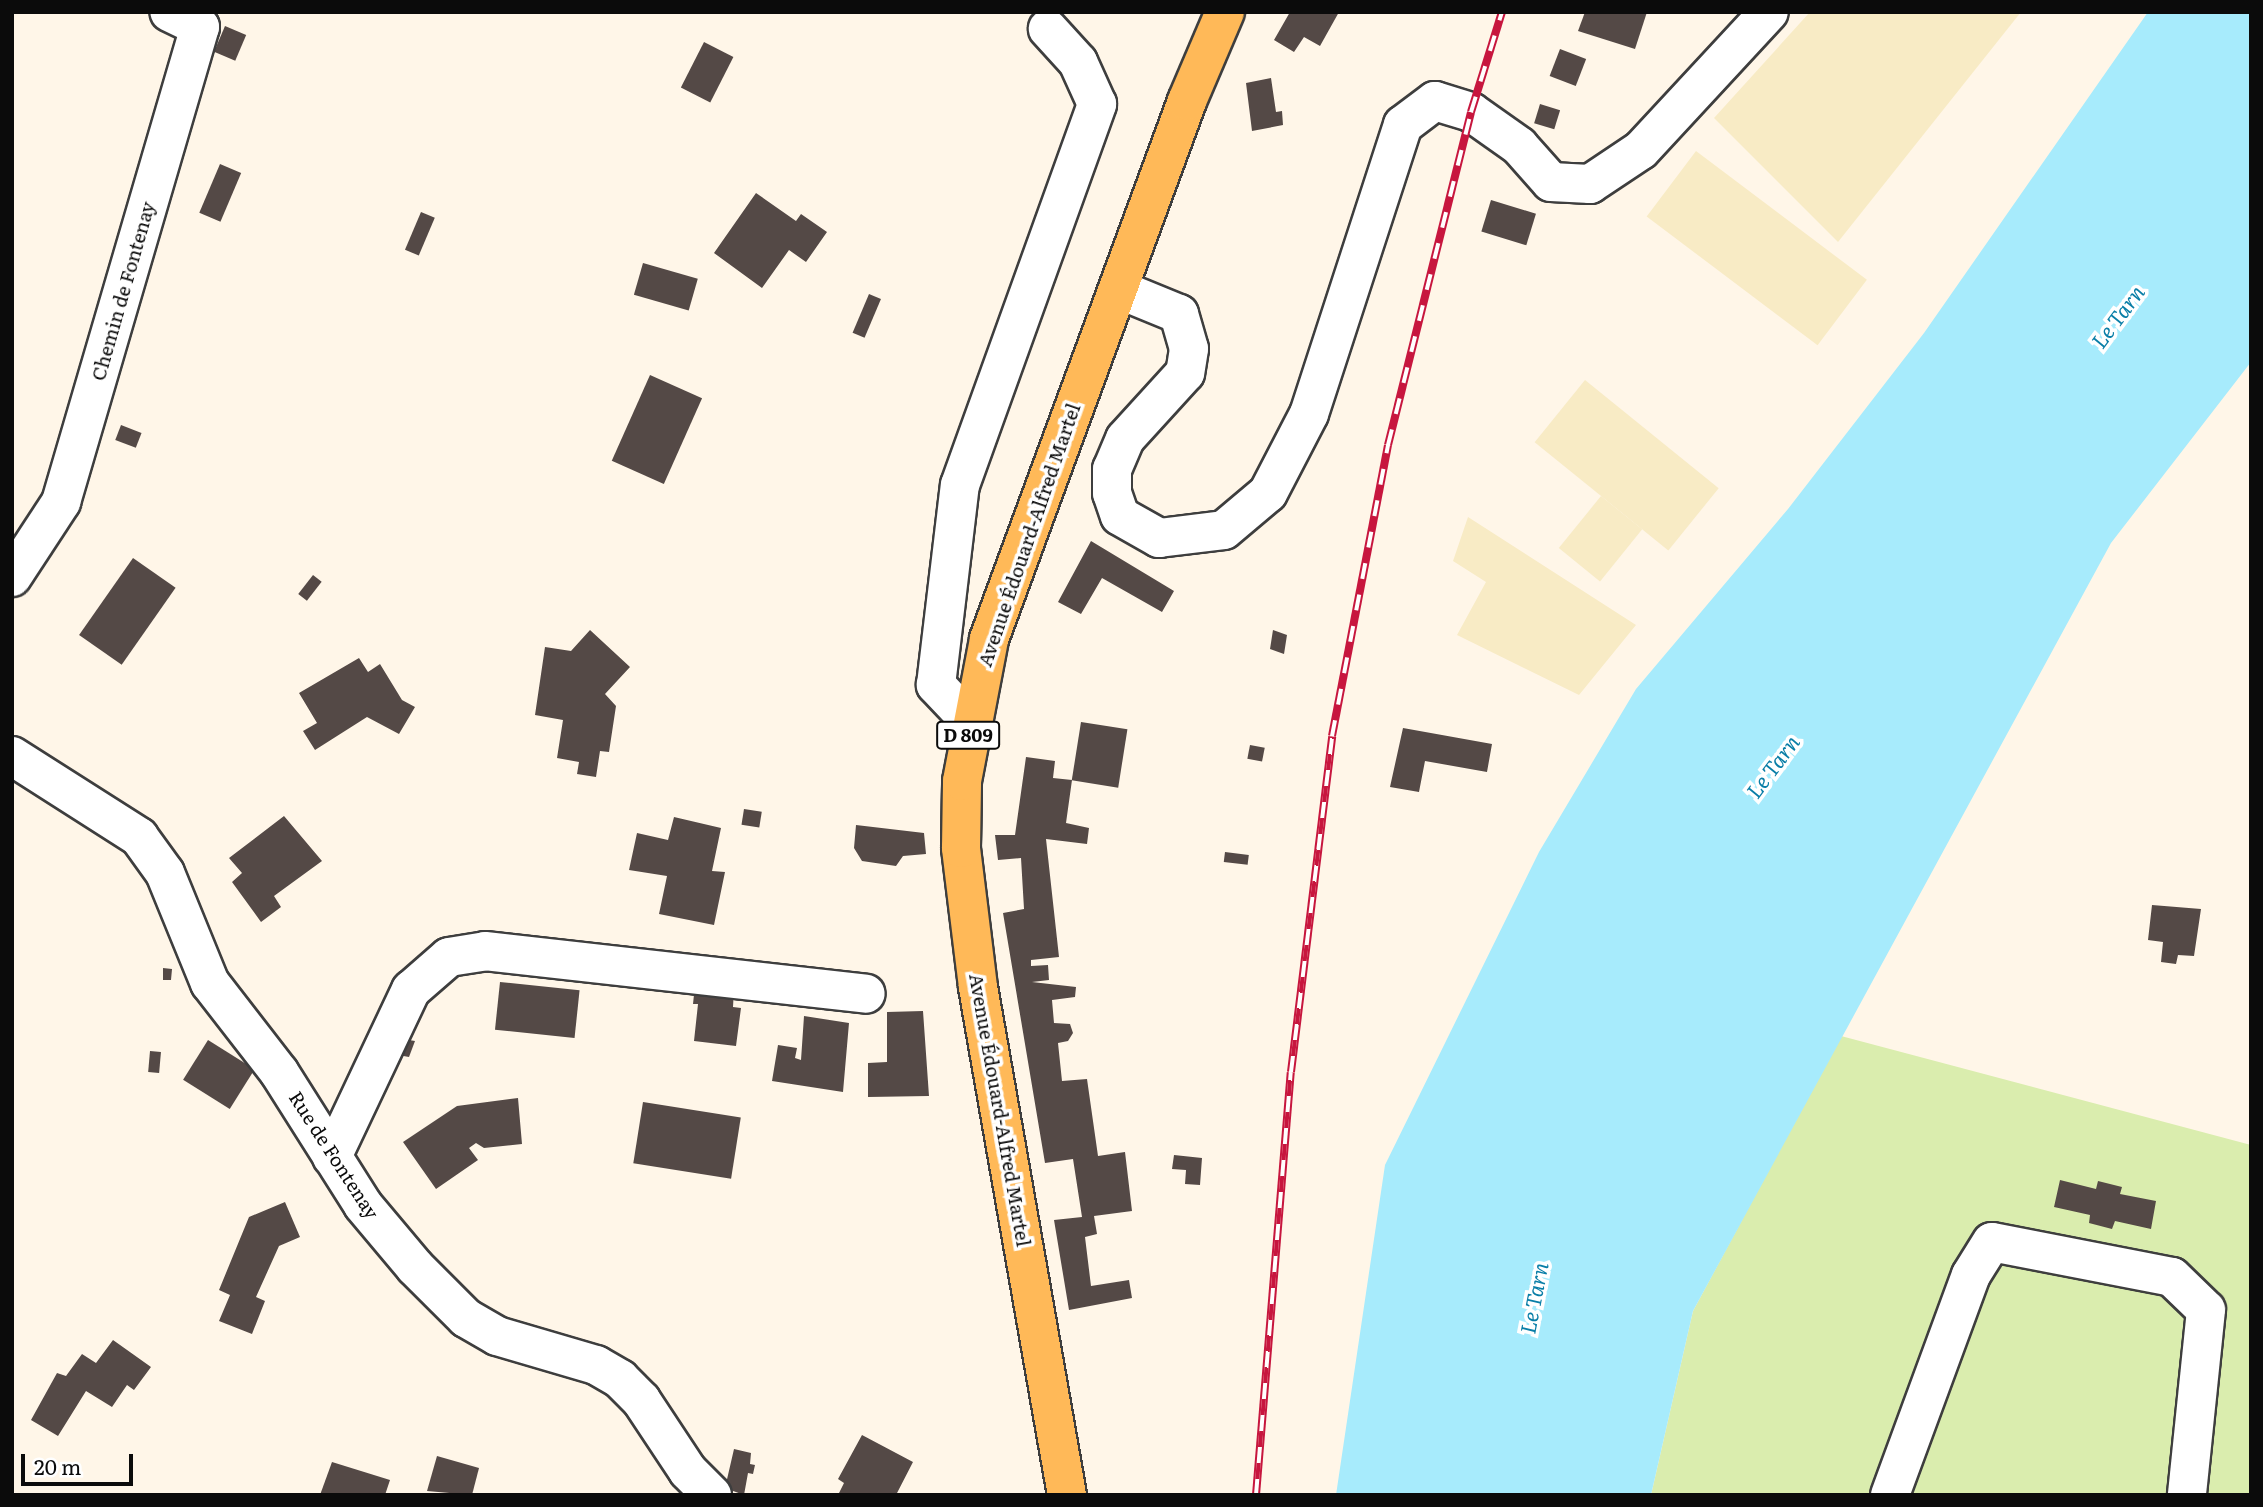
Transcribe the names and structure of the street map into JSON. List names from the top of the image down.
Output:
{
  "streets": {
    "main road": ["Avenue Édouard-Alfred Martel", "D 809"],
    "street": ["Chemin de Fontenay", "Rue de Fontenay"]
  },
  "water": ["Le Tarn"],
  "scale_bar": "20 m"
}
